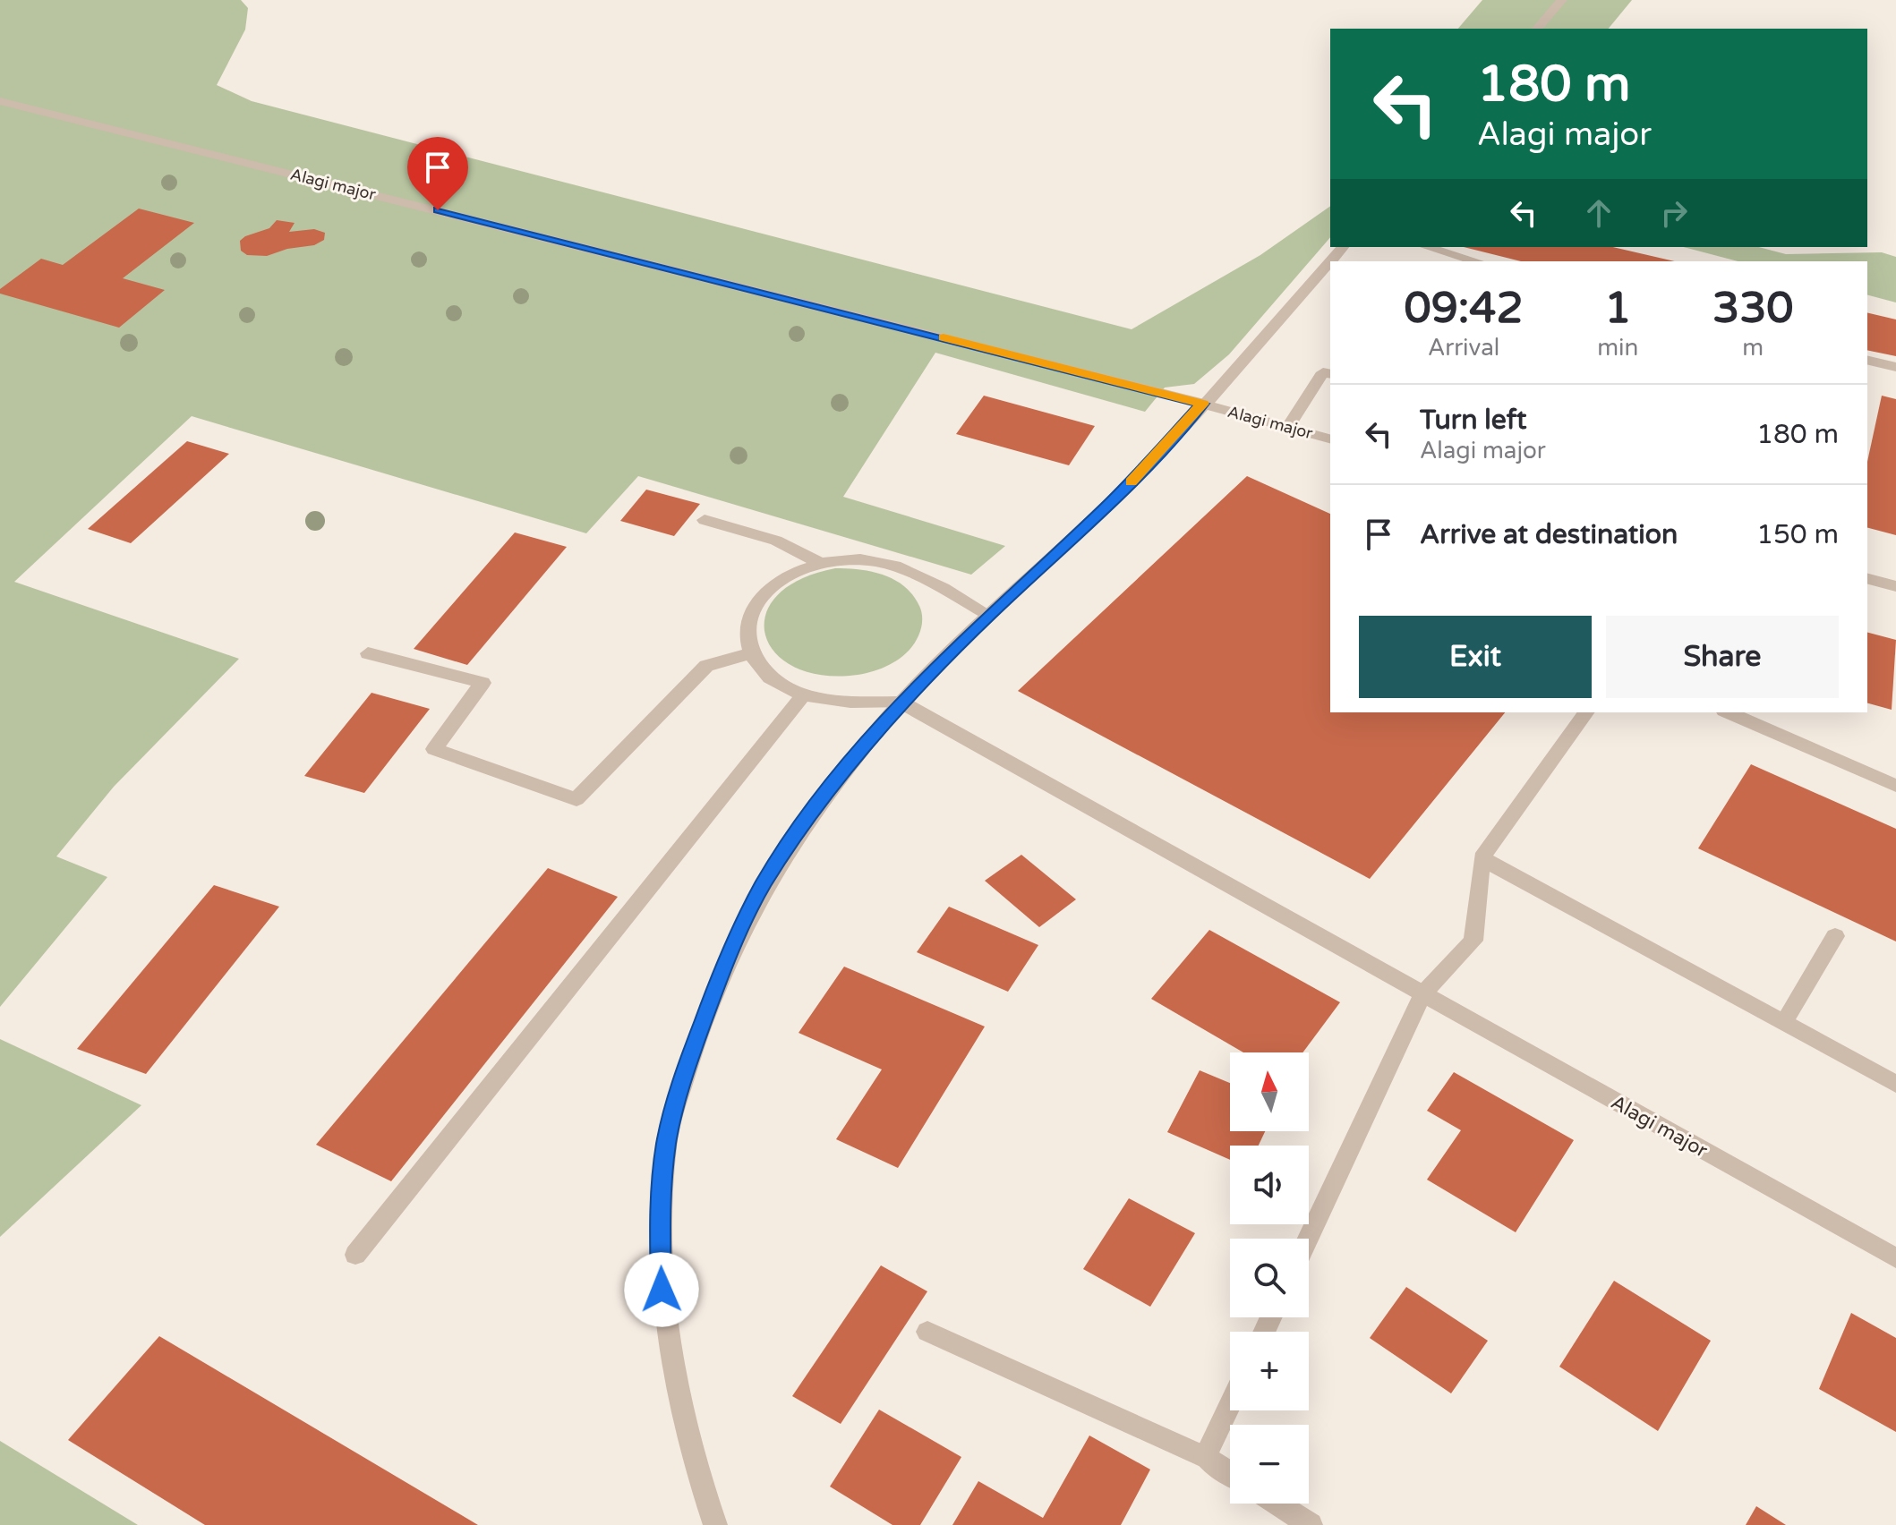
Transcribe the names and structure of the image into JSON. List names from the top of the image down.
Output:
{
  "streets": {
    "street": ["Alagi major"]
  },
  "north": "top",
  "page": {
    "turn": ["180 m", "Alagi major"],
    "eta": [
      "09:42",
      "Arrival",
      "1",
      "min",
      "330",
      "m"
    ],
    "list": [
      {
        "name": "Turn left",
        "note": "Alagi major",
        "value": "180 m"
      },
      {
        "name": "Arrive at destination",
        "value": "150 m"
      }
    ],
    "buttons": ["Exit", "Share"],
    "map_buttons": ["+", "−"]
  }
}
